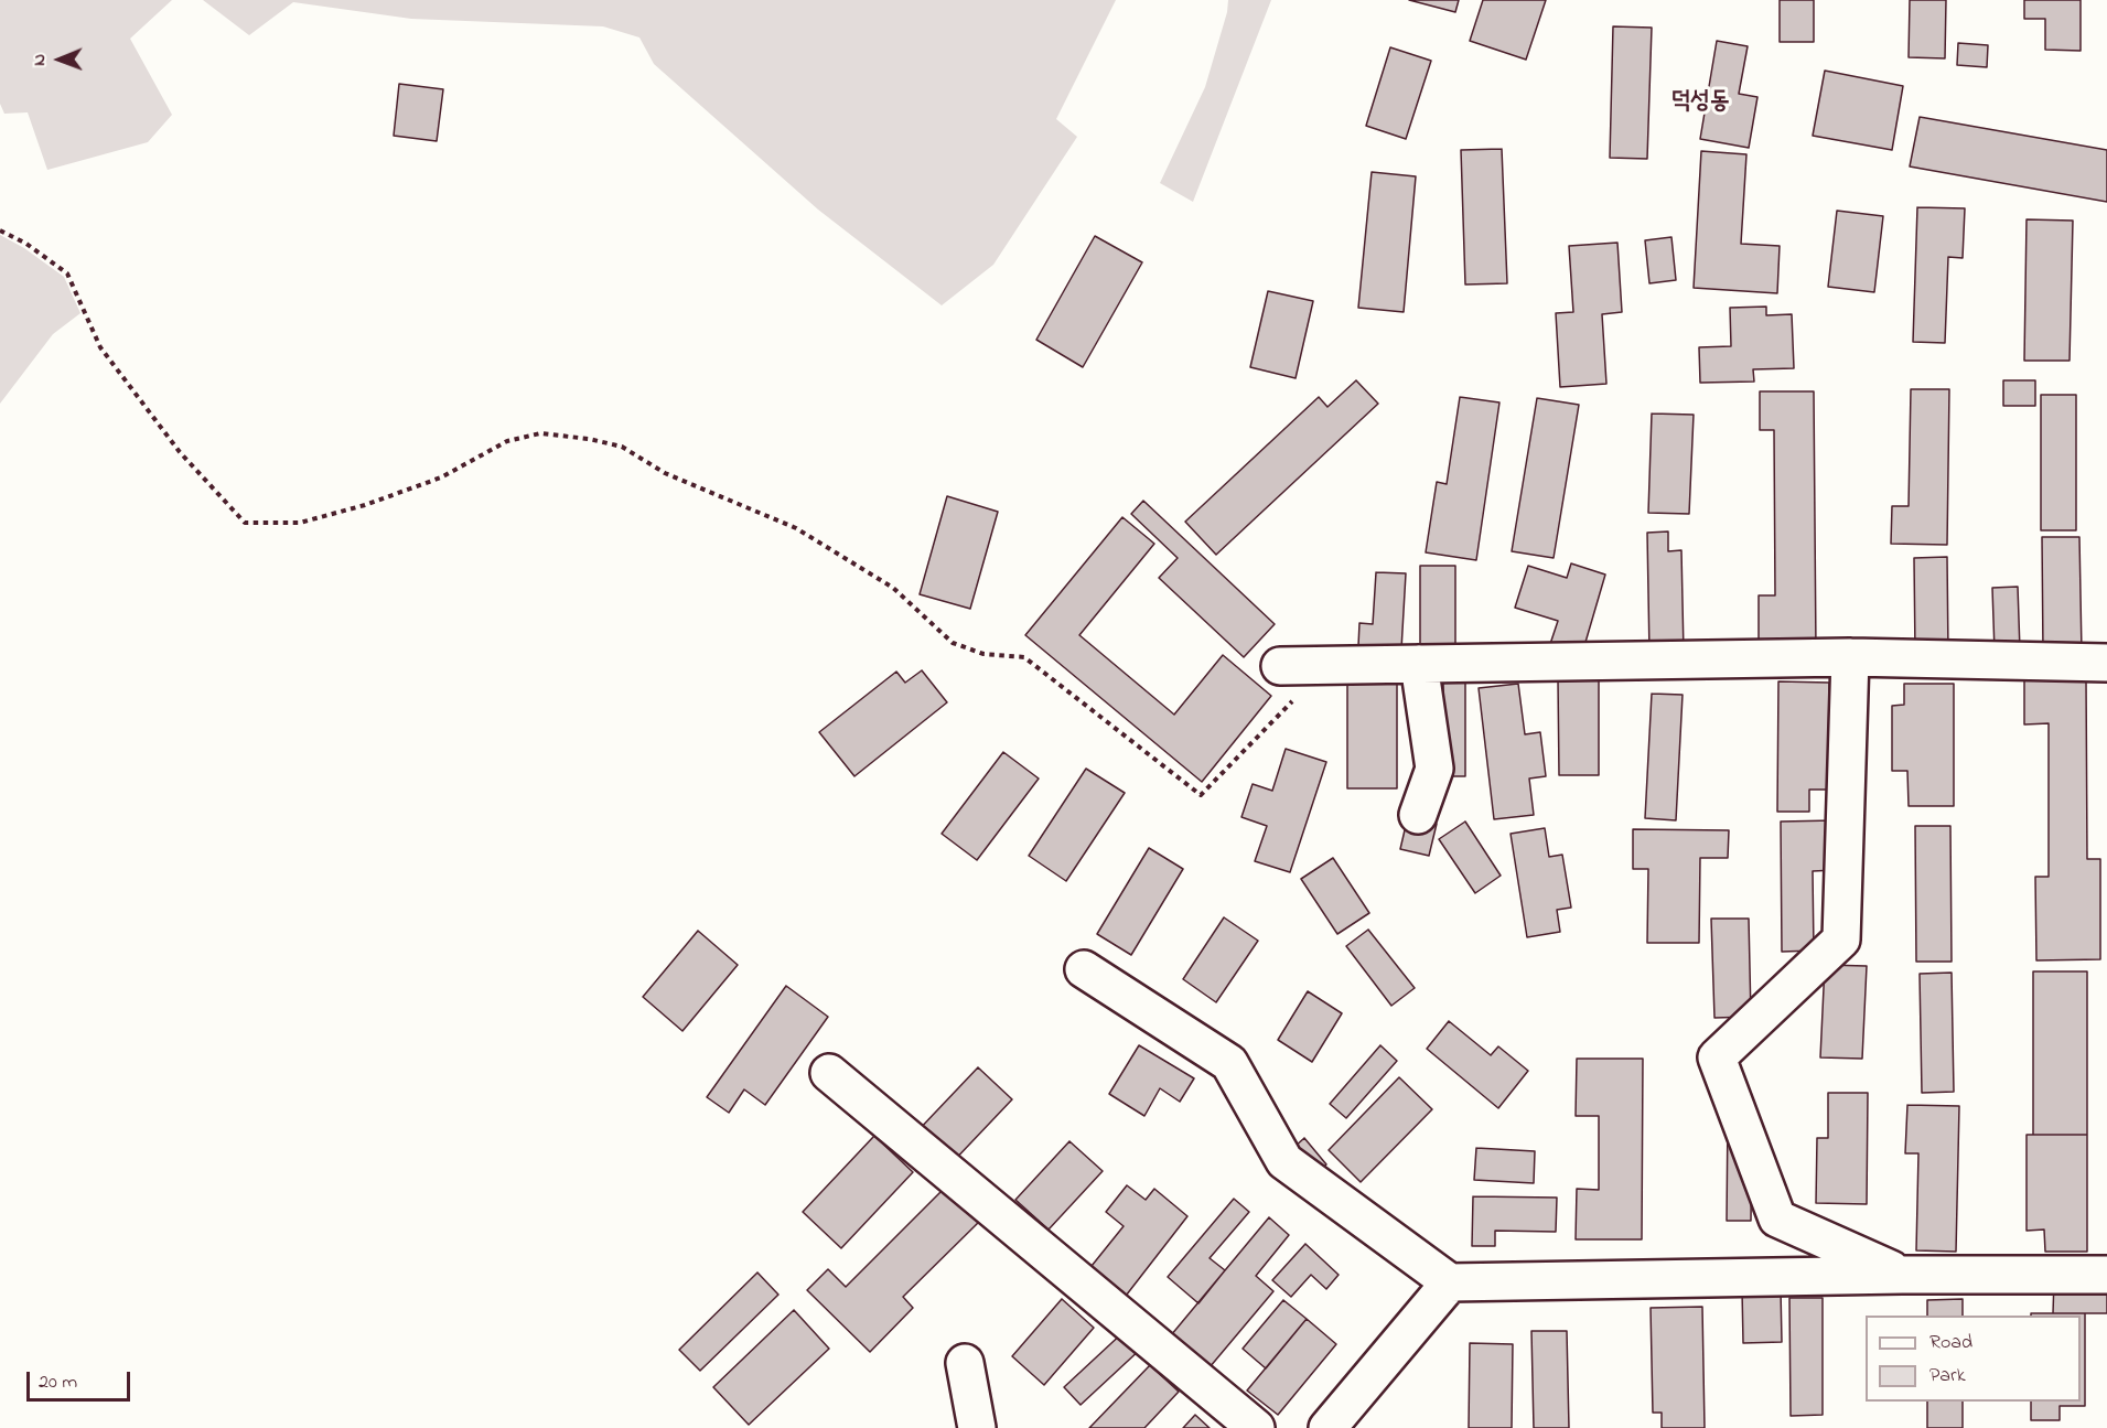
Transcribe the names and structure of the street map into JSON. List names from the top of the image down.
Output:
{
  "districts": ["덕성동"],
  "legend": ["Road", "Park"],
  "scale_bar": "20 m",
  "north": "left"
}
